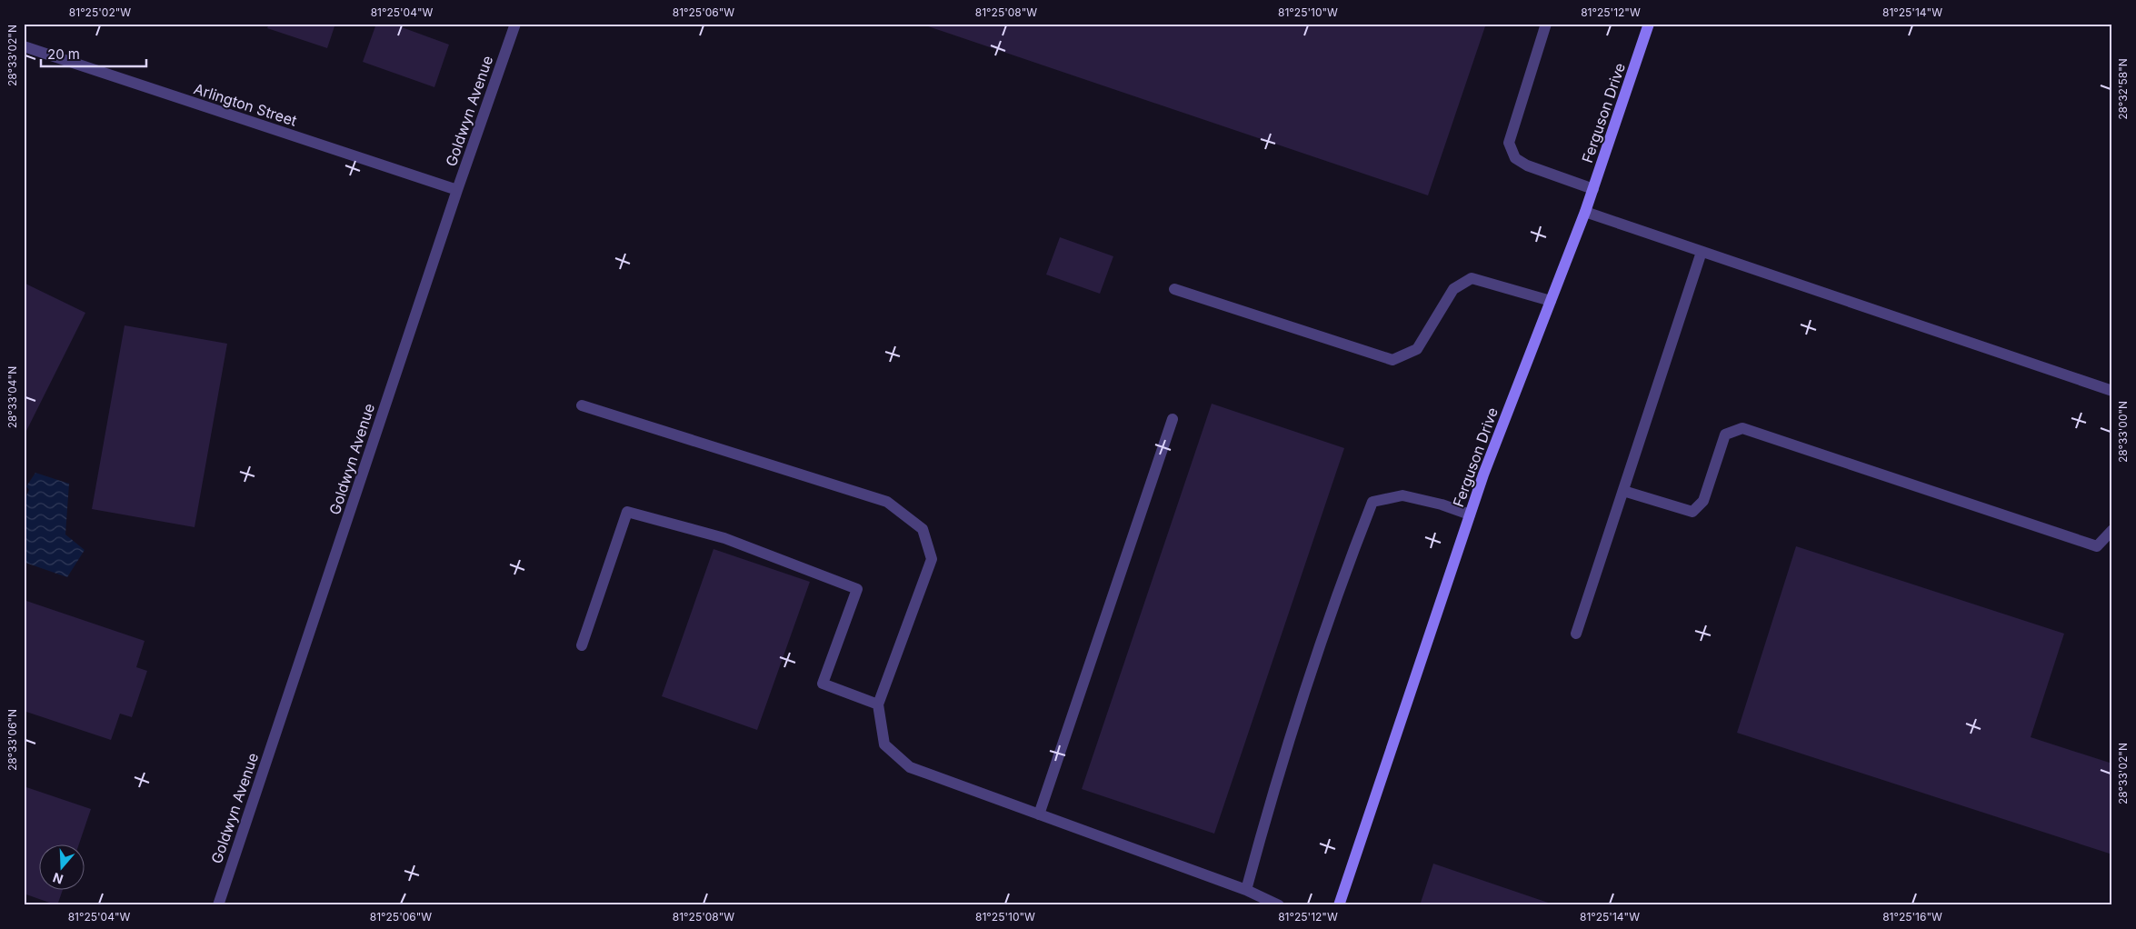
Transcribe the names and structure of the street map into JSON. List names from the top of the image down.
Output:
{
  "streets": {
    "street": ["Arlington Street", "Goldwyn Avenue", "Ferguson Drive"]
  },
  "crossings": [
    ["Arlington Street", "Goldwyn Avenue"]
  ],
  "scale_bar": "20 m",
  "north": "bottom",
  "coordinates": [
    "81°25'02\"W",
    "81°25'04\"W",
    "81°25'06\"W",
    "81°25'08\"W",
    "81°25'10\"W",
    "81°25'12\"W",
    "81°25'14\"W",
    "28°33'02\"N",
    "28°32'58\"N",
    "28°33'04\"N",
    "28°33'00\"N",
    "28°33'06\"N",
    "81°25'16\"W"
  ]
}
